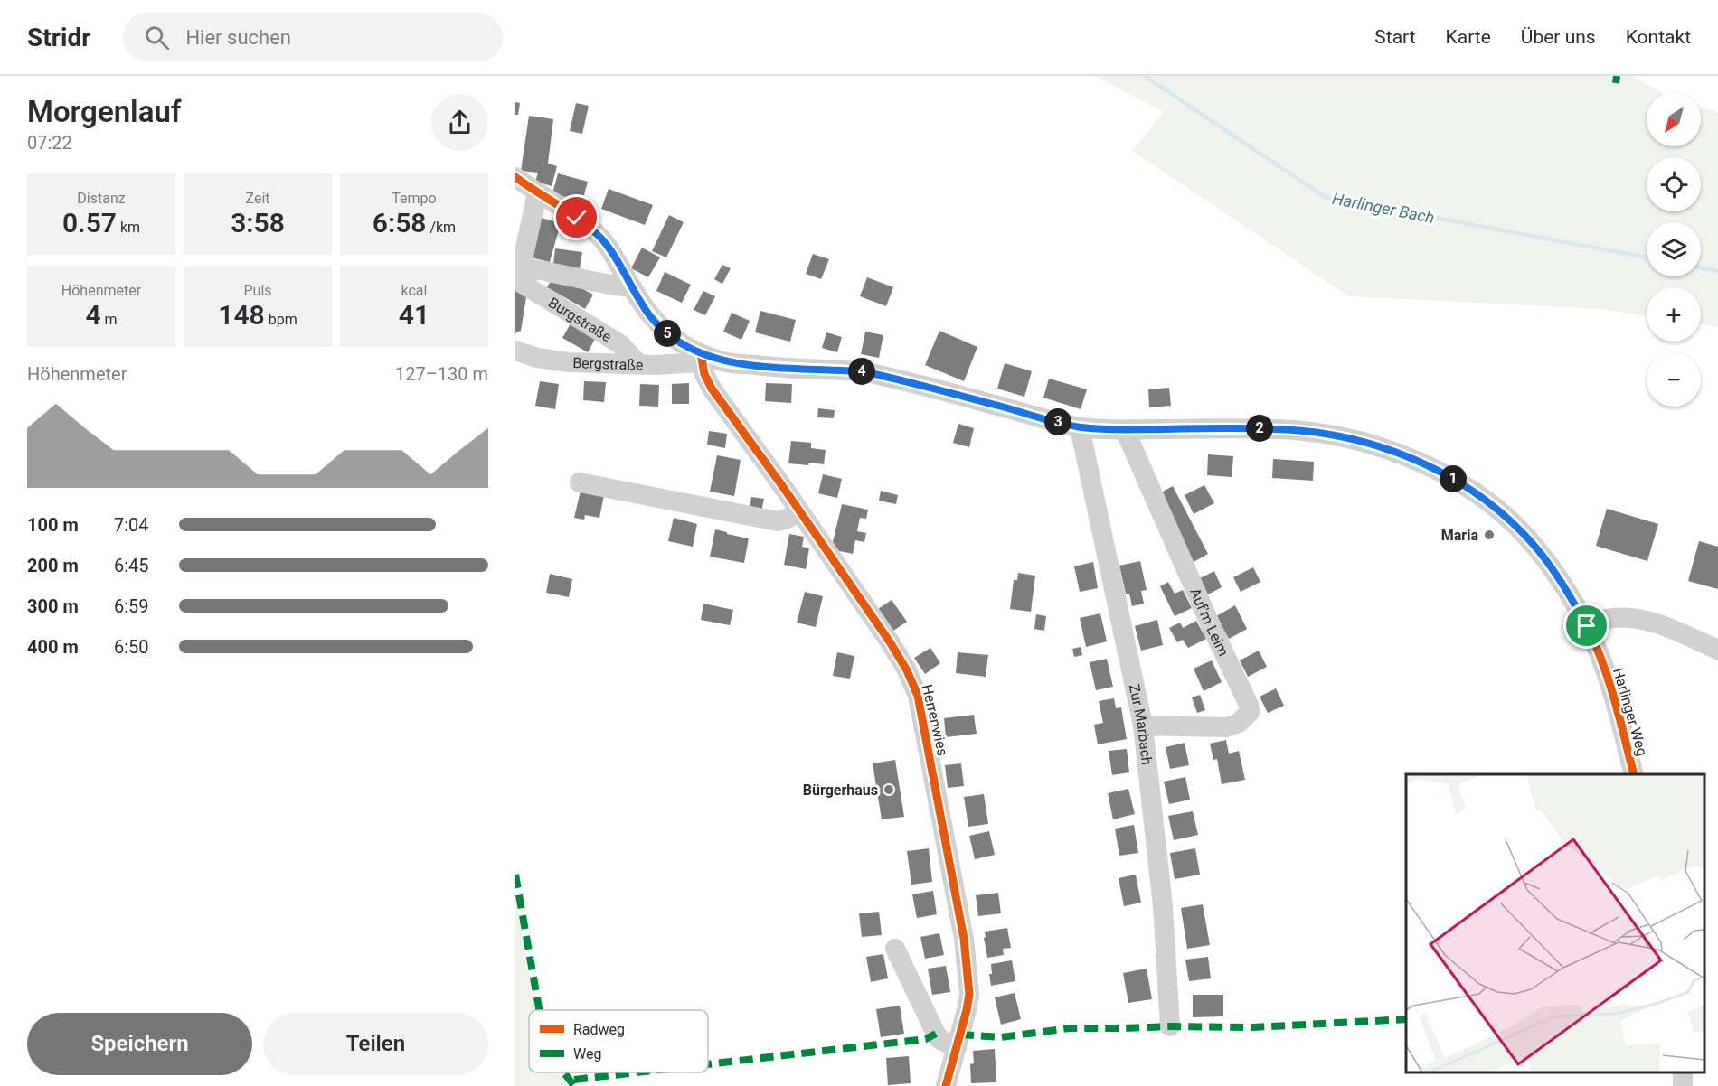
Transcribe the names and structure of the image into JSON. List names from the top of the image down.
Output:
{
  "streets": {
    "street": [
      "Burgstraße",
      "Bergstraße",
      "Auf'm Leim",
      "Harlinger Weg",
      "Herrenwies",
      "Zur Marbach"
    ]
  },
  "crossings": [
    ["Burgstraße", "Bergstraße"],
    ["Bergstraße", "Harlinger Weg"],
    ["Bergstraße", "Herrenwies"],
    ["Auf'm Leim", "Harlinger Weg"],
    ["Auf'm Leim", "Zur Marbach"],
    ["Harlinger Weg", "Herrenwies"],
    ["Harlinger Weg", "Zur Marbach"]
  ],
  "water": ["Harlinger Bach"],
  "places": ["Maria", "Bürgerhaus"],
  "legend": ["Radweg", "Weg"],
  "north": "bottom left",
  "page": {
    "header": "Stridr",
    "search": "Hier suchen",
    "nav": [
      "Start",
      "Karte",
      "Über uns",
      "Kontakt"
    ],
    "heading": ["Morgenlauf", "07:22"],
    "map_buttons": ["+", "−"],
    "stats": [
      ["Distanz", "0.57 km"],
      ["Zeit", "3:58"],
      ["Tempo", "6:58 /km"],
      ["Höhenmeter", "4 m"],
      ["Puls", "148 bpm"],
      ["kcal", "41"]
    ],
    "pins": [
      "5",
      "4",
      "3",
      "2",
      "1"
    ],
    "chart": ["Höhenmeter", "127–130 m"],
    "list": [
      {
        "name": "100 m",
        "note": "7:04"
      },
      {
        "name": "200 m",
        "note": "6:45"
      },
      {
        "name": "300 m",
        "note": "6:59"
      },
      {
        "name": "400 m",
        "note": "6:50"
      }
    ],
    "buttons": ["Speichern", "Teilen"]
  }
}
